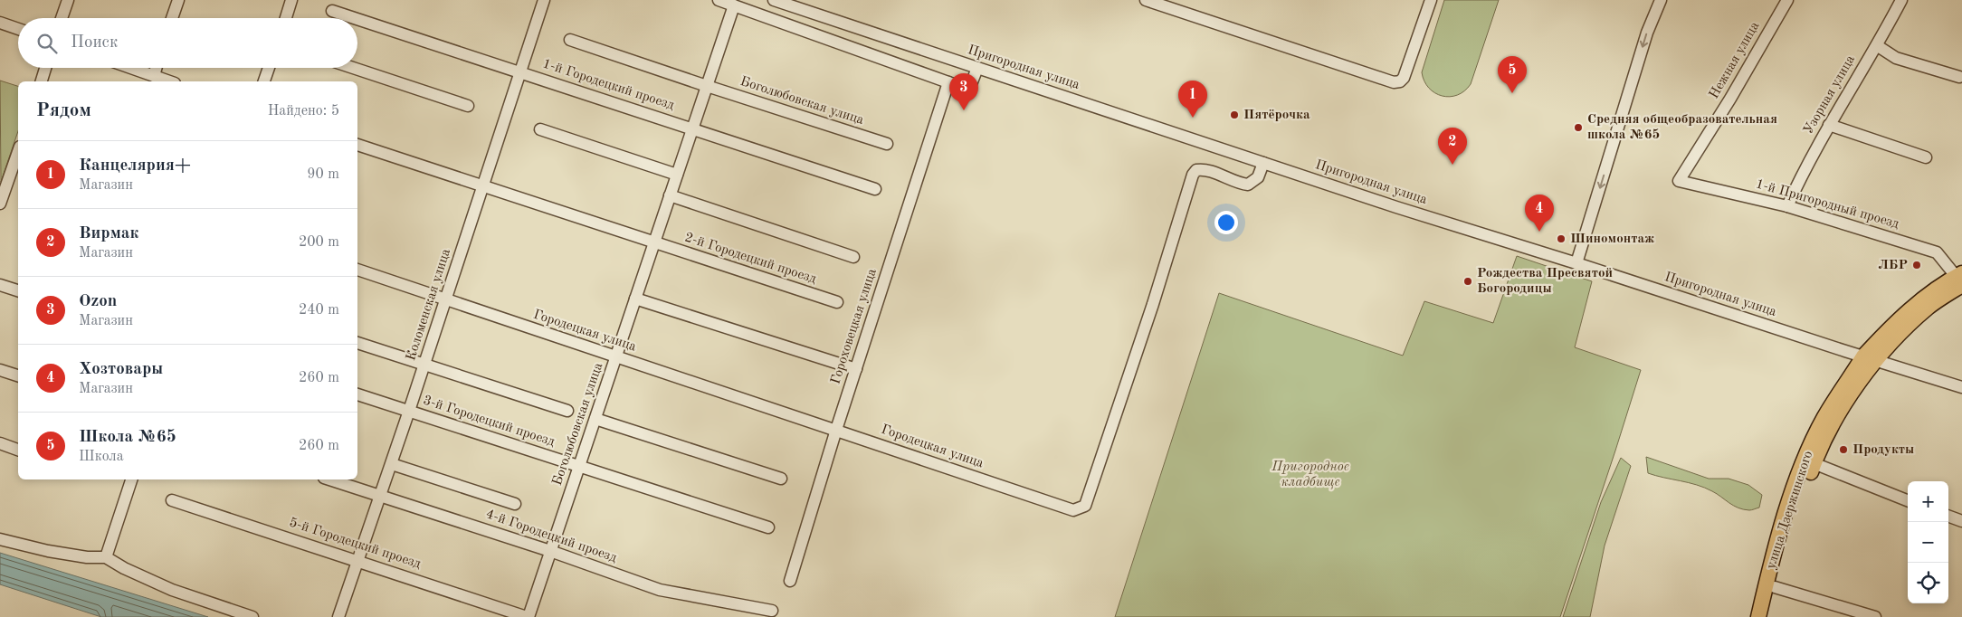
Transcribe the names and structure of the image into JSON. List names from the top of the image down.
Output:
{
  "streets": {
    "main road": ["улица Дзержинского"],
    "street": [
      "Нежная улица",
      "Пригородная улица",
      "1-й Городецкий проезд",
      "Узорная улица",
      "Боголюбовская улица",
      "1-й Пригородный проезд",
      "2-й Городецкий проезд",
      "Коломенская улица",
      "Гороховецкая улица",
      "Городецкая улица",
      "3-й Городецкий проезд",
      "4-й Городецкий проезд",
      "5-й Городецкий проезд"
    ]
  },
  "crossings": [
    ["Нежная улица", "1-й Пригородный проезд"],
    ["Пригородная улица", "Городецкая улица"],
    ["Пригородная улица", "улица Дзержинского"],
    ["1-й Городецкий проезд", "Боголюбовская улица"],
    ["1-й Городецкий проезд", "Коломенская улица"],
    ["Узорная улица", "1-й Пригородный проезд"],
    ["Боголюбовская улица", "2-й Городецкий проезд"],
    ["Боголюбовская улица", "Городецкая улица"],
    ["Боголюбовская улица", "3-й Городецкий проезд"],
    ["Боголюбовская улица", "4-й Городецкий проезд"],
    ["Боголюбовская улица", "5-й Городецкий проезд"],
    ["1-й Пригородный проезд", "улица Дзержинского"],
    ["2-й Городецкий проезд", "Коломенская улица"],
    ["Коломенская улица", "Городецкая улица"],
    ["Коломенская улица", "3-й Городецкий проезд"],
    ["Коломенская улица", "4-й Городецкий проезд"],
    ["Коломенская улица", "5-й Городецкий проезд"],
    ["Гороховецкая улица", "Городецкая улица"]
  ],
  "parks": ["Пригородное кладбище"],
  "places": [
    "Пятёрочка",
    "Средняя общеобразовательная школа №65",
    "Шиномонтаж",
    "ЛБР",
    "Рождества Пресвятой Богородицы",
    "Продукты"
  ],
  "page": {
    "search": "Поиск",
    "pins": [
      "5",
      "3",
      "1",
      "2",
      "4"
    ],
    "heading": ["Рядом", "Найдено: 5"],
    "list": [
      {
        "mark": "1",
        "name": "Канцелярия+",
        "note": "Магазин",
        "value": "90 m"
      },
      {
        "mark": "2",
        "name": "Вирмак",
        "note": "Магазин",
        "value": "200 m"
      },
      {
        "mark": "3",
        "name": "Ozon",
        "note": "Магазин",
        "value": "240 m"
      },
      {
        "mark": "4",
        "name": "Хозтовары",
        "note": "Магазин",
        "value": "260 m"
      },
      {
        "mark": "5",
        "name": "Школа №65",
        "note": "Школа",
        "value": "260 m"
      }
    ],
    "map_buttons": ["+", "−"]
  }
}
